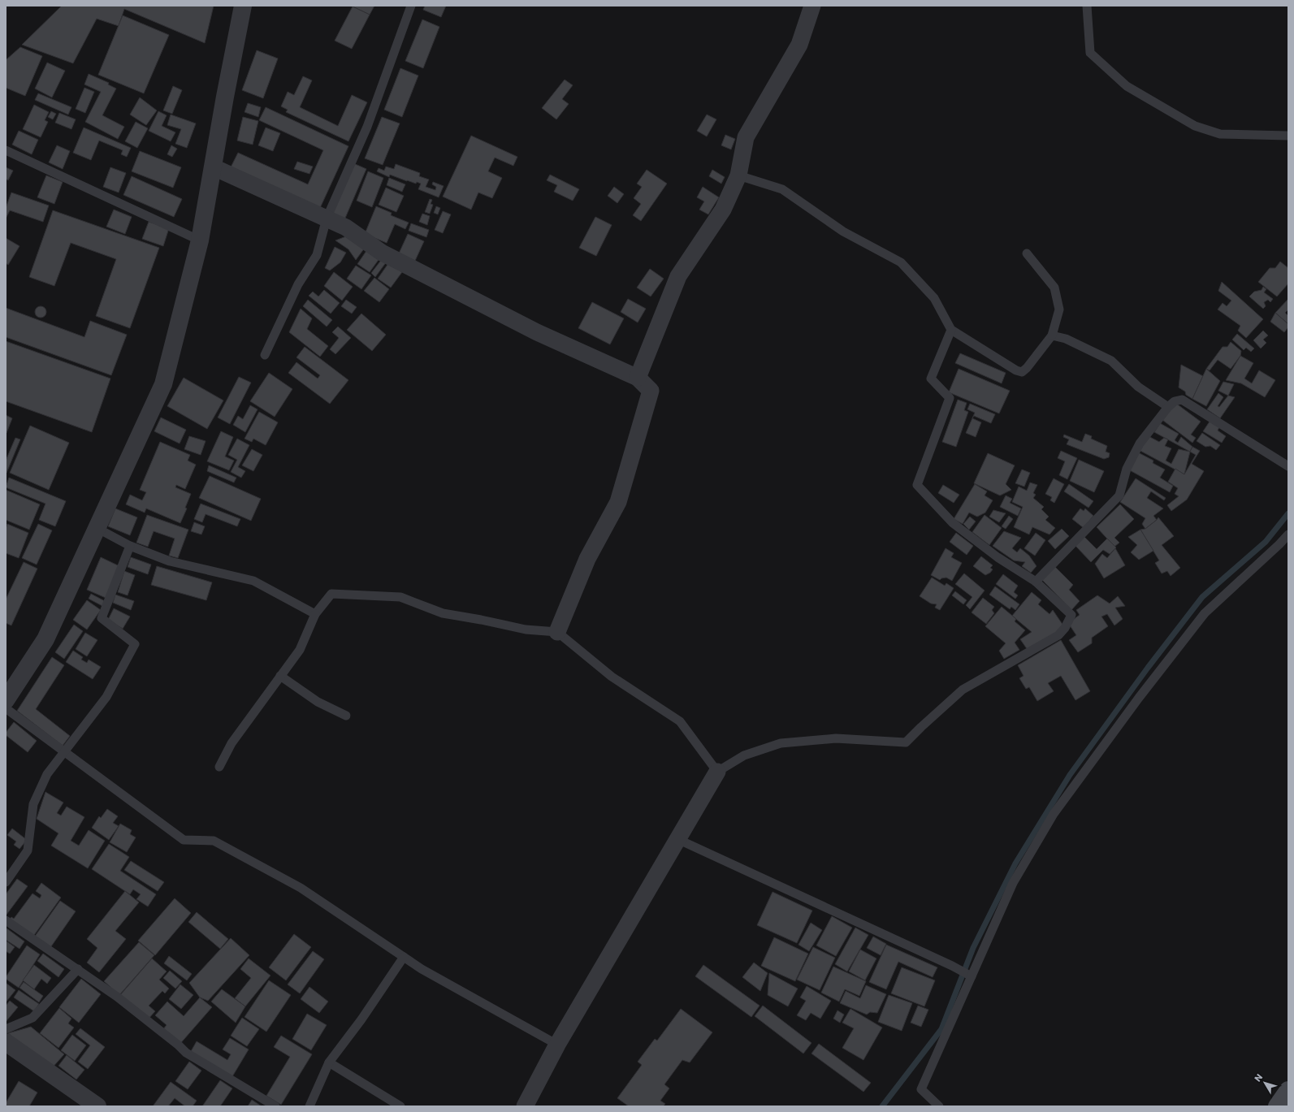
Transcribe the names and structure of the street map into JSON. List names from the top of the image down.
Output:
{
  "north": "top left"
}
